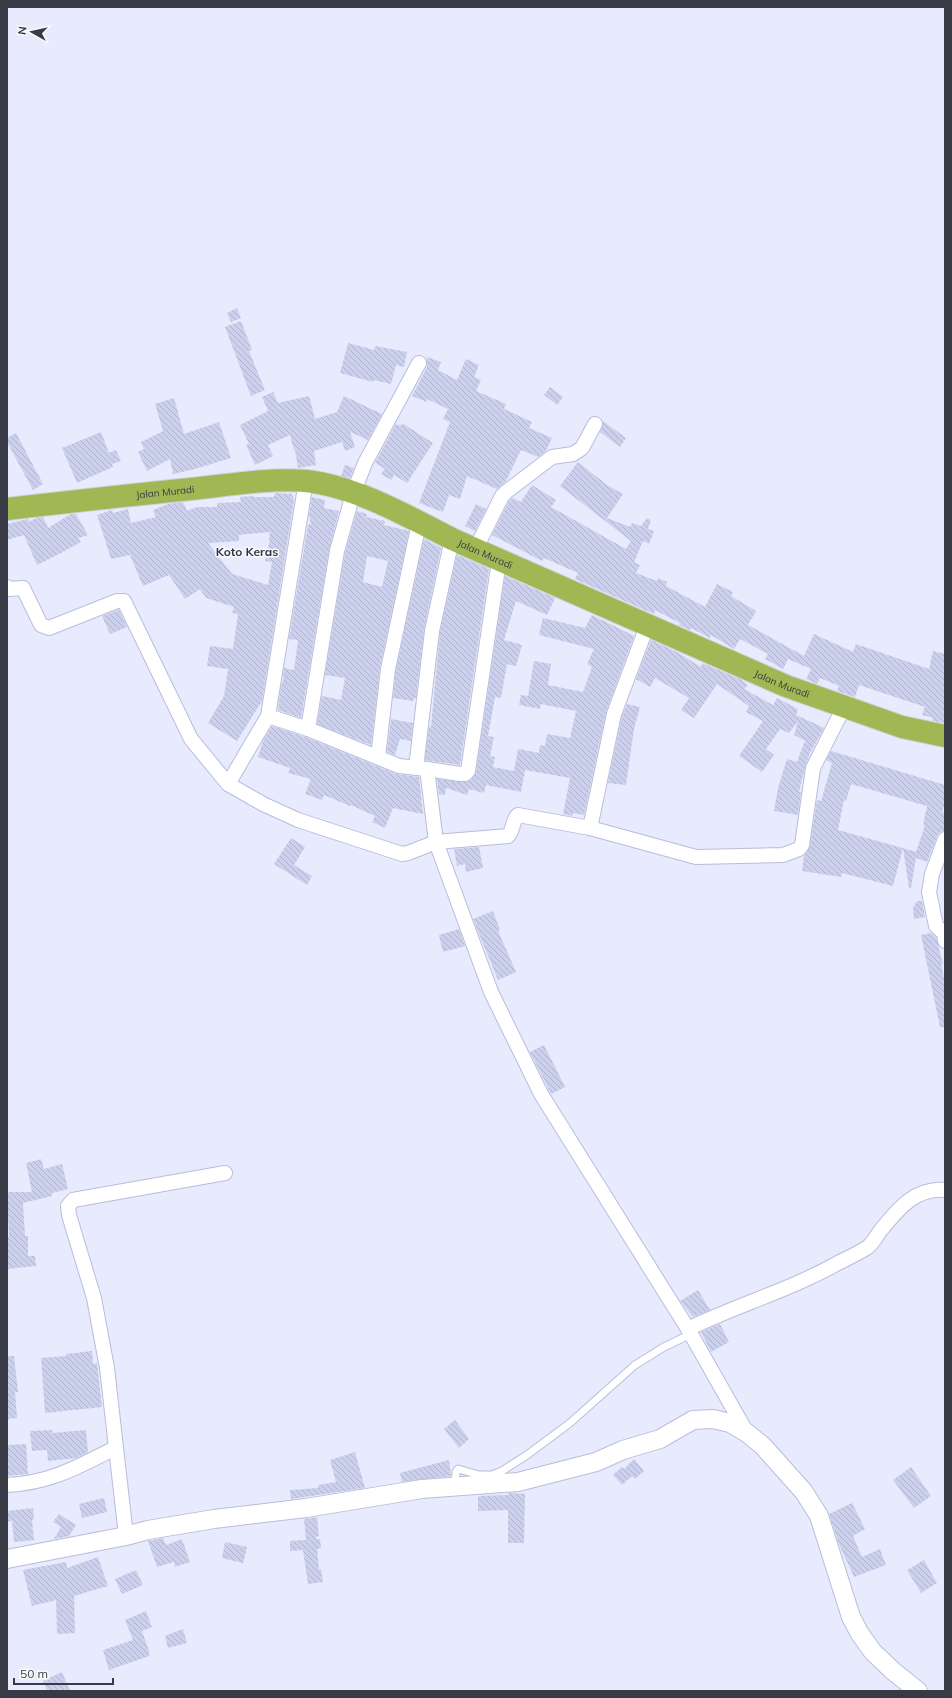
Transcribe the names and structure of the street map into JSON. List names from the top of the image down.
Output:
{
  "streets": {
    "highway": ["Jalan Muradi"]
  },
  "districts": ["Koto Keras"],
  "scale_bar": "50 m",
  "north": "left"
}
